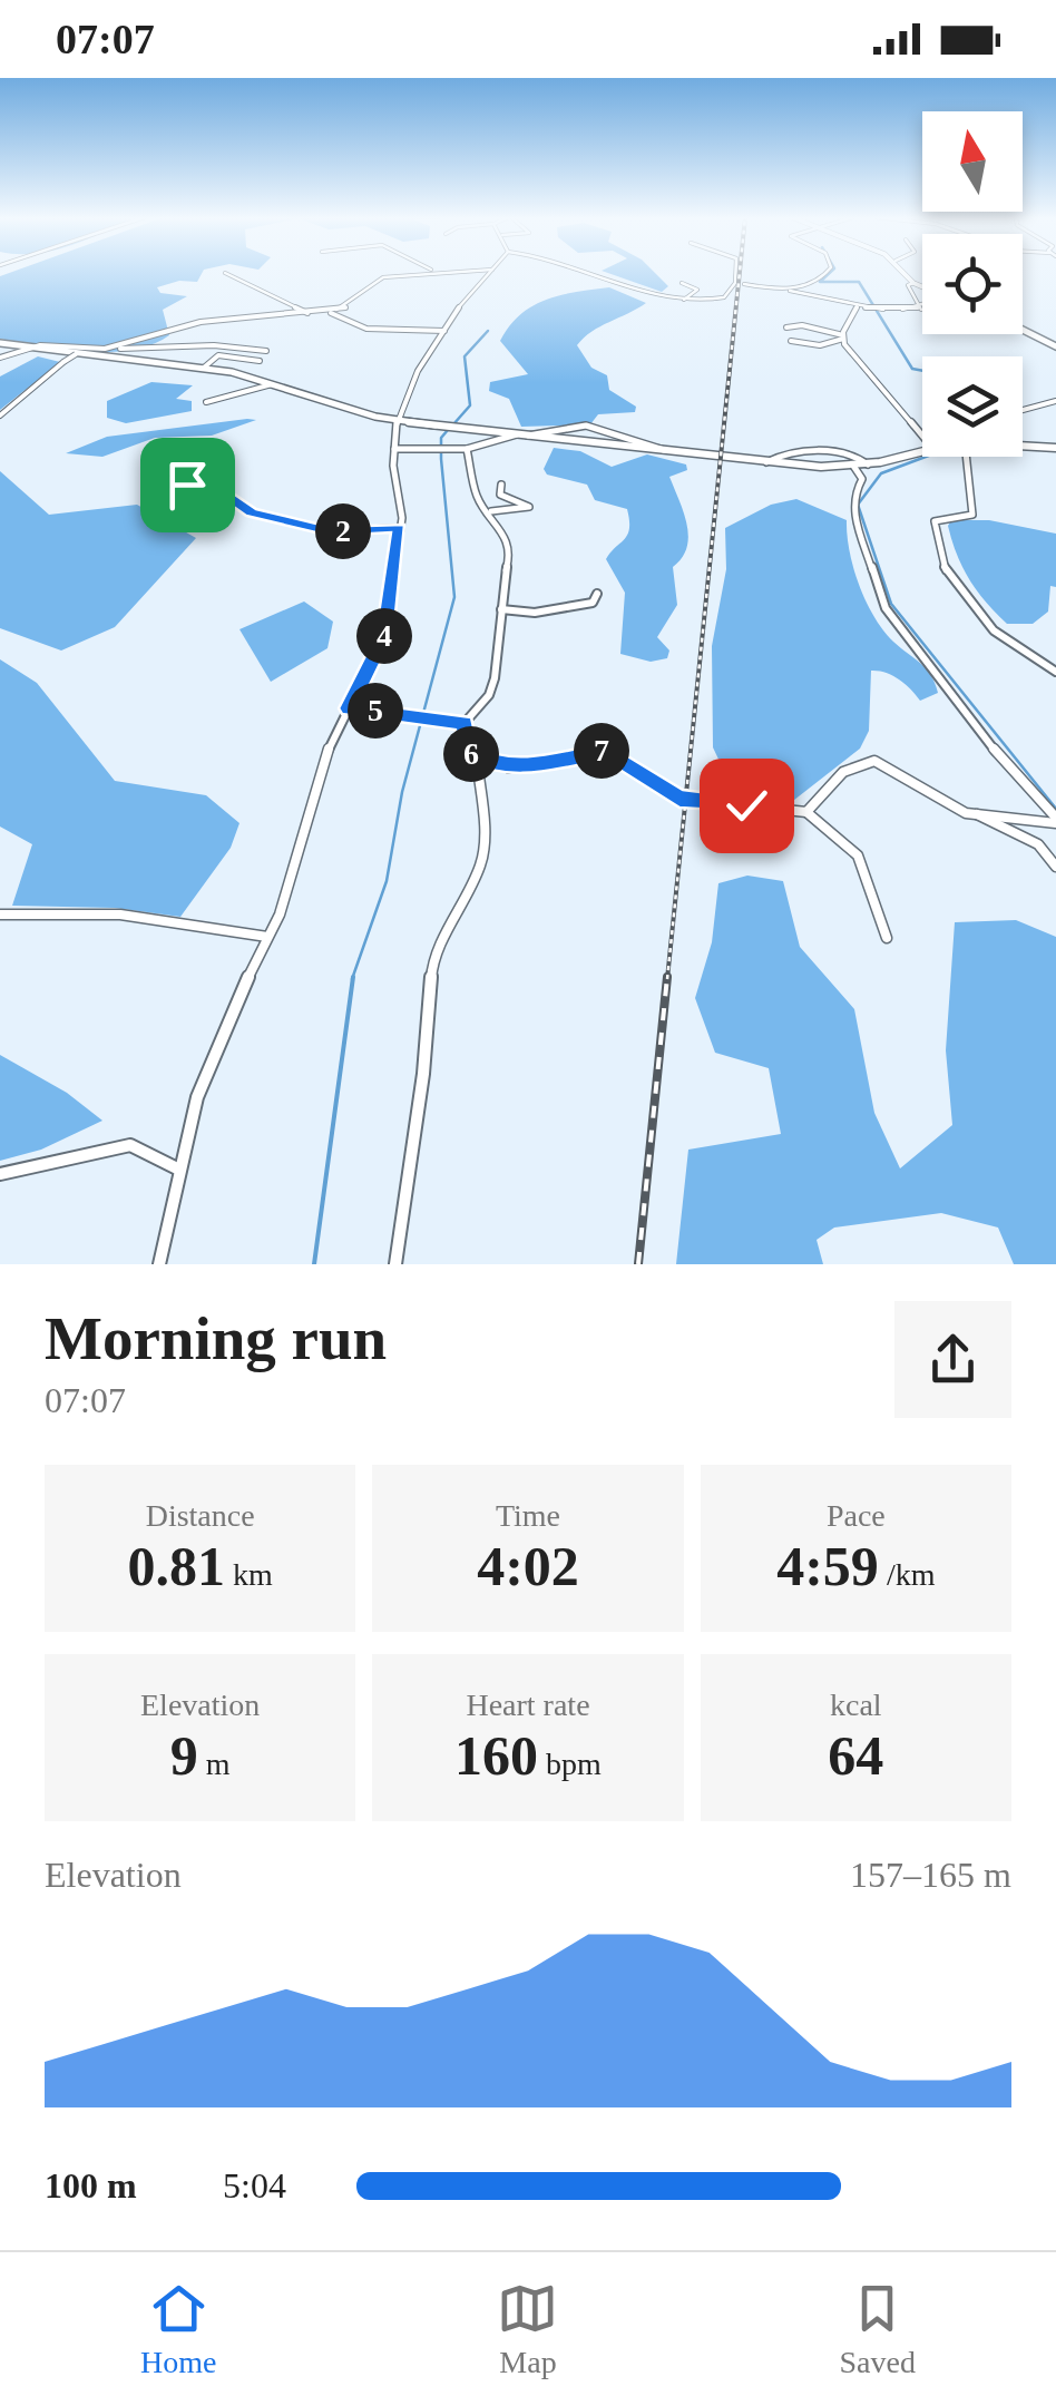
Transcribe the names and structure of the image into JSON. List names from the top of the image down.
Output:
{
  "north": "top",
  "page": {
    "status": "07:07",
    "pins": [
      "2",
      "4",
      "5",
      "7",
      "6"
    ],
    "heading": ["Morning run", "07:07"],
    "stats": [
      ["Distance", "0.81 km"],
      ["Time", "4:02"],
      ["Pace", "4:59 /km"],
      ["Elevation", "9 m"],
      ["Heart rate", "160 bpm"],
      ["kcal", "64"]
    ],
    "chart": ["Elevation", "157–165 m"],
    "list": [
      {
        "name": "100 m",
        "note": "5:04"
      }
    ],
    "tabs": ["Home", "Map", "Saved"]
  }
}
